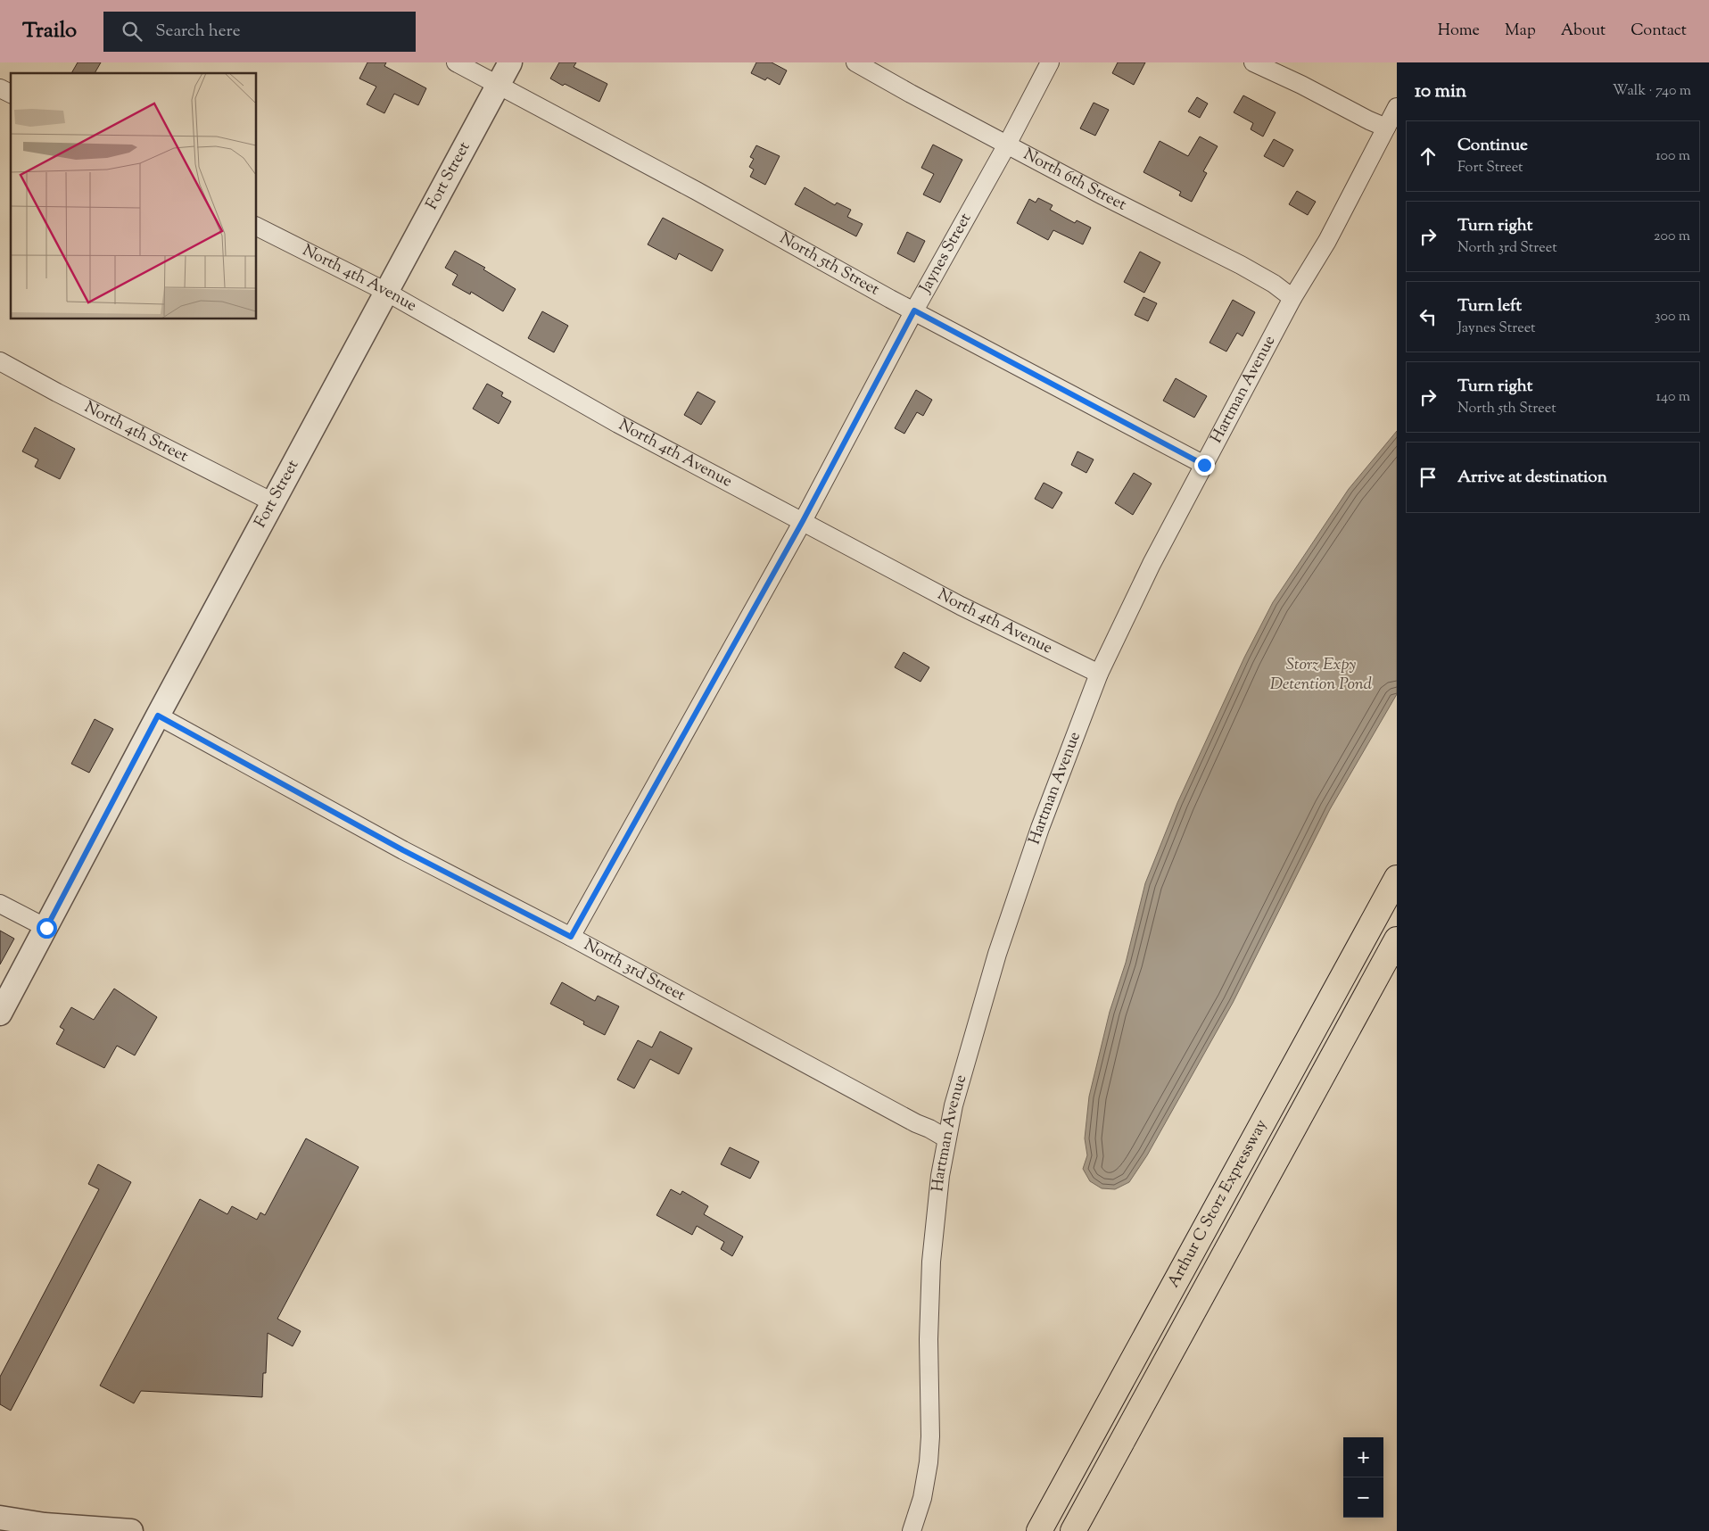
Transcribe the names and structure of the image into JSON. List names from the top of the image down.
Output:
{
  "streets": {
    "highway": ["Arthur C Storz Expressway"],
    "street": [
      "Fort Street",
      "North 6th Street",
      "Jaynes Street",
      "North 5th Street",
      "North 4th Avenue",
      "Hartman Avenue",
      "North 4th Street",
      "North 3rd Street"
    ]
  },
  "crossings": [
    ["Fort Street", "North 5th Street"],
    ["Fort Street", "North 4th Avenue"],
    ["Fort Street", "North 4th Street"],
    ["Fort Street", "North 3rd Street"],
    ["North 6th Street", "Jaynes Street"],
    ["North 6th Street", "Hartman Avenue"],
    ["Jaynes Street", "North 5th Street"],
    ["Jaynes Street", "North 4th Avenue"],
    ["Jaynes Street", "North 3rd Street"],
    ["North 5th Street", "Hartman Avenue"],
    ["North 4th Avenue", "Hartman Avenue"],
    ["Hartman Avenue", "North 3rd Street"]
  ],
  "water": ["Storz Expy Detention Pond"],
  "page": {
    "header": "Trailo",
    "search": "Search here",
    "nav": [
      "Home",
      "Map",
      "About",
      "Contact"
    ],
    "heading": ["10 min", "Walk · 740 m"],
    "list": [
      ["Continue", "Fort Street", "100 m"],
      ["Turn right", "North 3rd Street", "200 m"],
      ["Turn left", "Jaynes Street", "300 m"],
      ["Turn right", "North 5th Street", "140 m"],
      "Arrive at destination"
    ],
    "map_buttons": ["+", "−"]
  }
}
